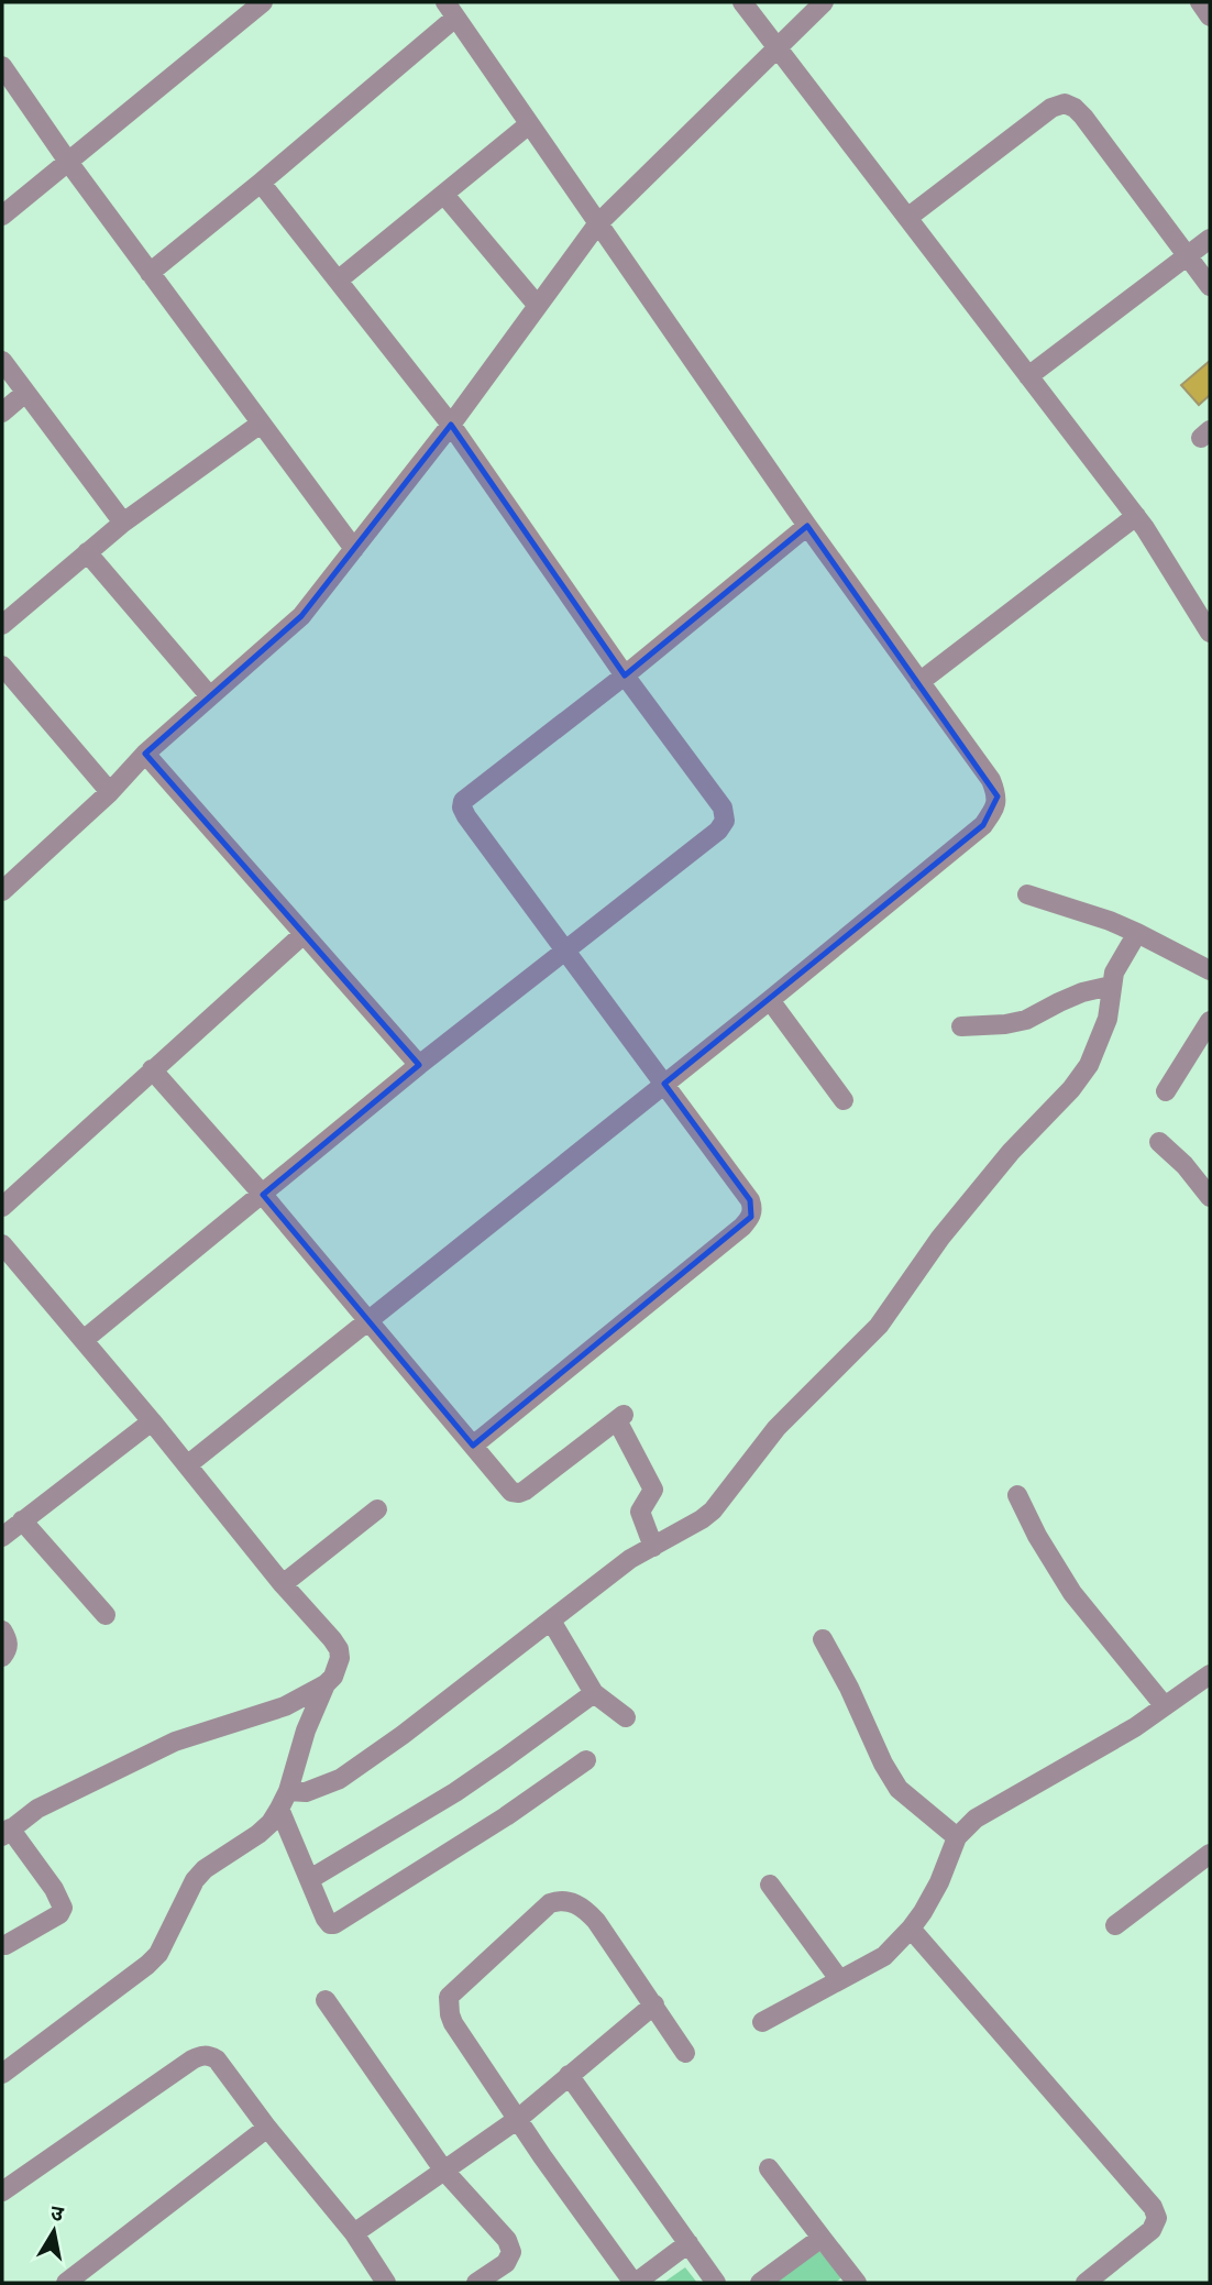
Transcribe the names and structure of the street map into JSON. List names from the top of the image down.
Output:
{
  "north": "top"
}
